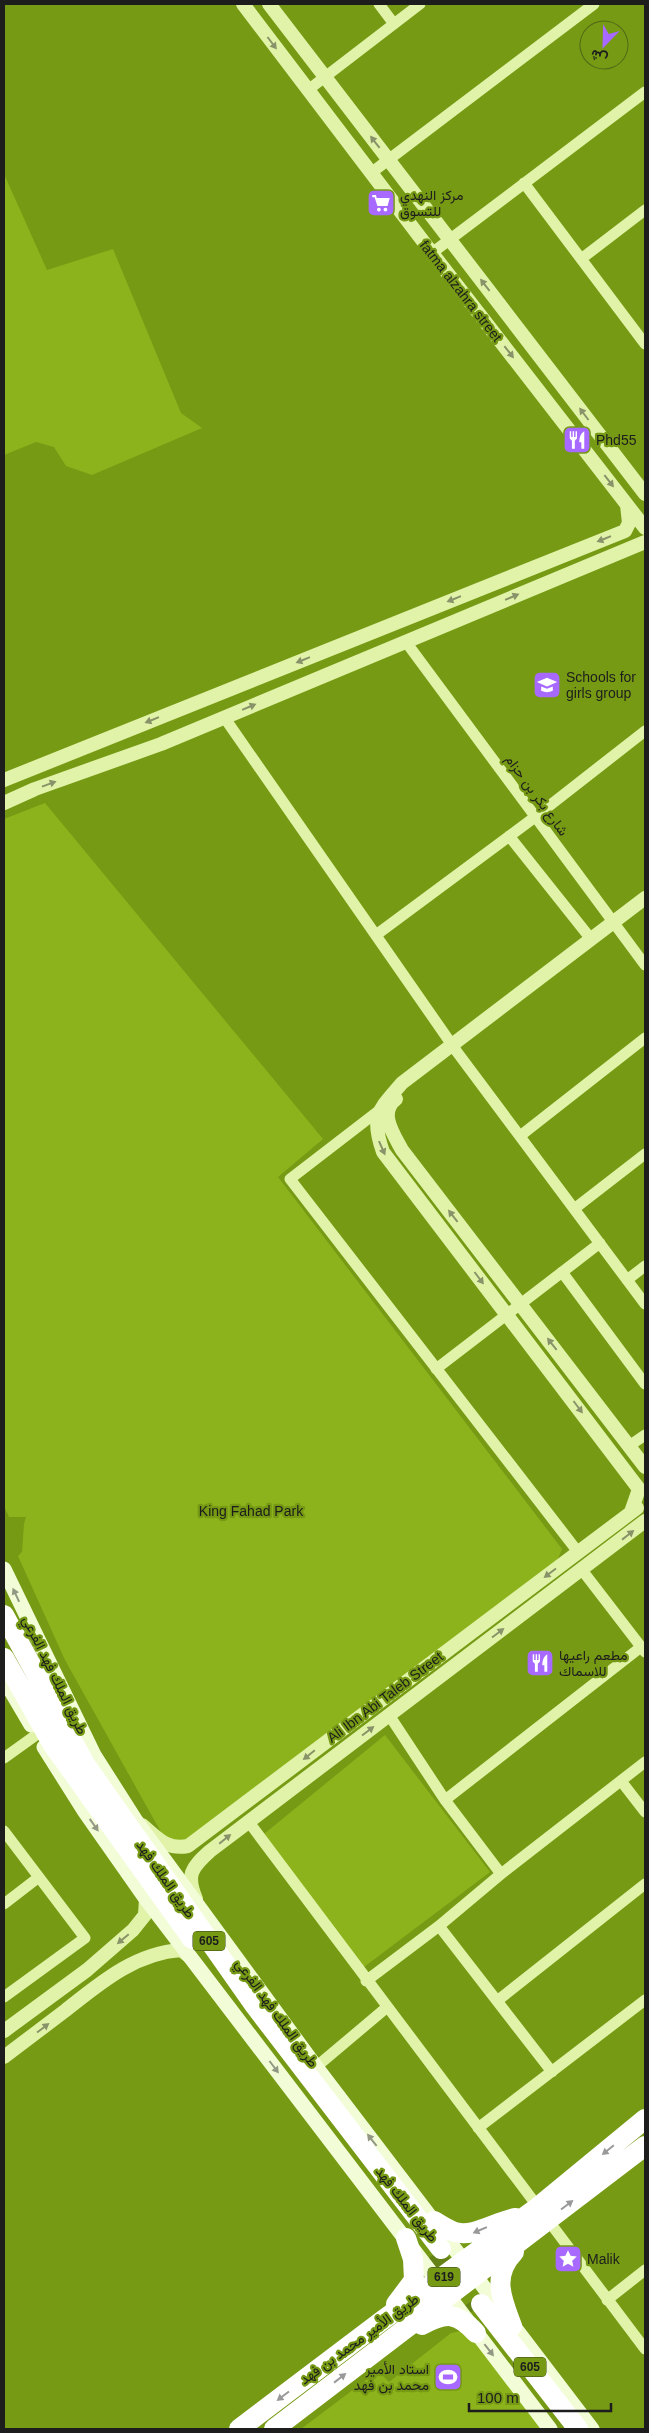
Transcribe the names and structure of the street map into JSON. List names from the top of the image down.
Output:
{
  "streets": {
    "highway": [
      "طريق الملك فهد",
      "605",
      "619",
      "طريق الأمير محمد بن فهد"
    ],
    "main road": ["طريق الملك فهد الفرعي"],
    "street": ["fatma alzahra street", "شارع بكر بن حزام", "Ali Ibn Abi Taleb Street"]
  },
  "crossings": [
    ["طريق الملك فهد الفرعي", "Ali Ibn Abi Taleb Street"],
    ["طريق الملك فهد الفرعي", "طريق الأمير محمد بن فهد"]
  ],
  "parks": ["King Fahad Park"],
  "places": {
    "supermarket": ["مركز النهدي للتسوق"],
    "restaurant": ["Phd55", "مطعم راعيها للاسماك"],
    "school or university": ["Schools for girls group"],
    "place": ["Malik"],
    "sports": ["استاد الأمير محمد بن فهد"]
  },
  "scale_bar": "100 m",
  "north": "bottom left"
}
